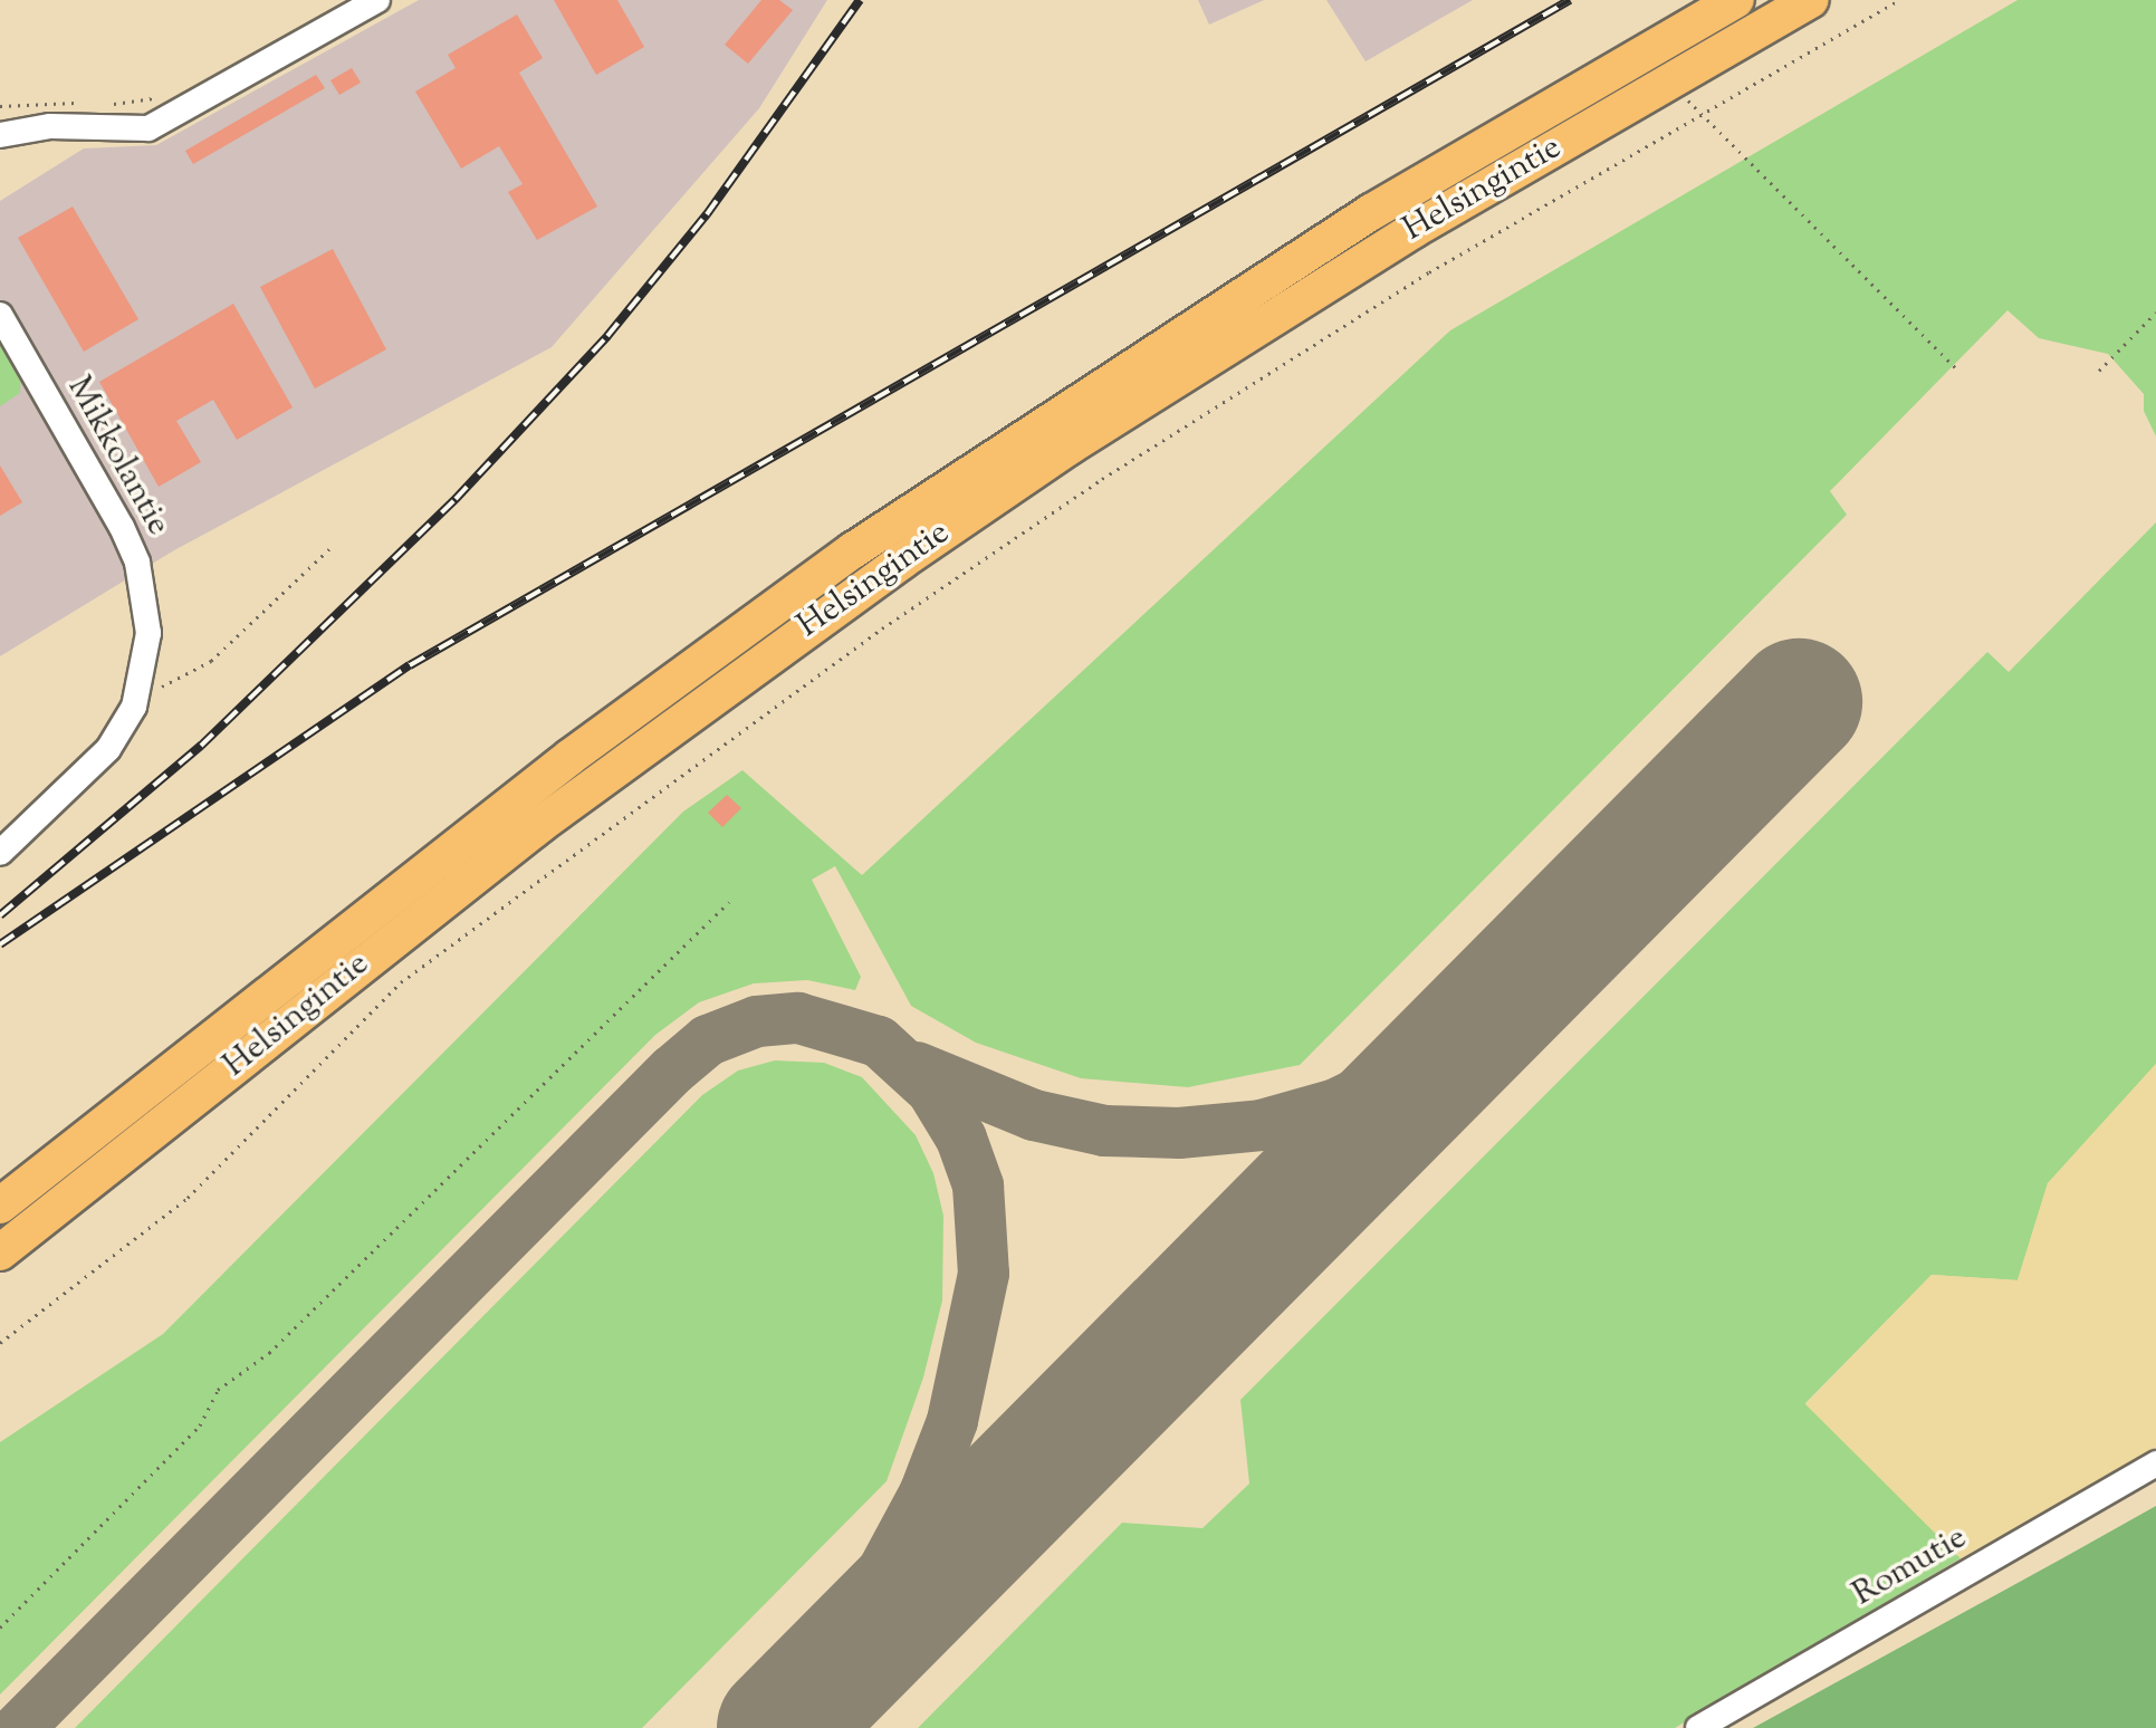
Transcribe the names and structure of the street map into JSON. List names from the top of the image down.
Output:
{
  "streets": {
    "highway": ["Helsingintie"],
    "street": ["Mikkolantie", "Romutie"]
  }
}
